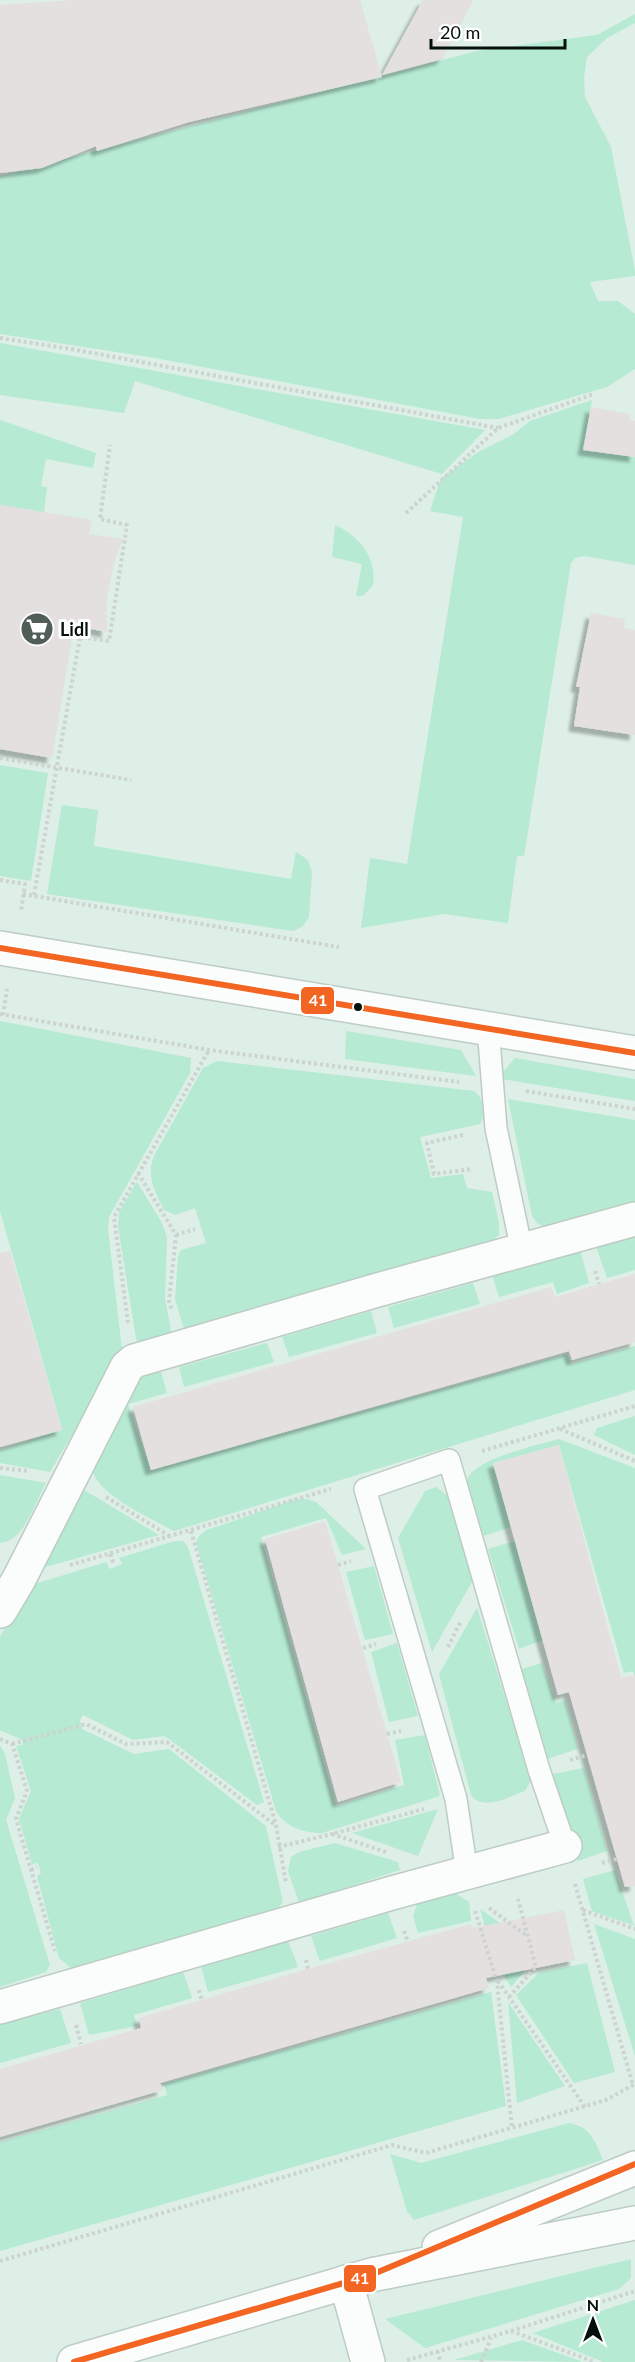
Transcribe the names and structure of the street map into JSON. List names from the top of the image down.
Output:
{
  "places": {
    "supermarket": ["Lidl"]
  },
  "lines": ["transit line 41"],
  "scale_bar": "20 m",
  "north": "top"
}
